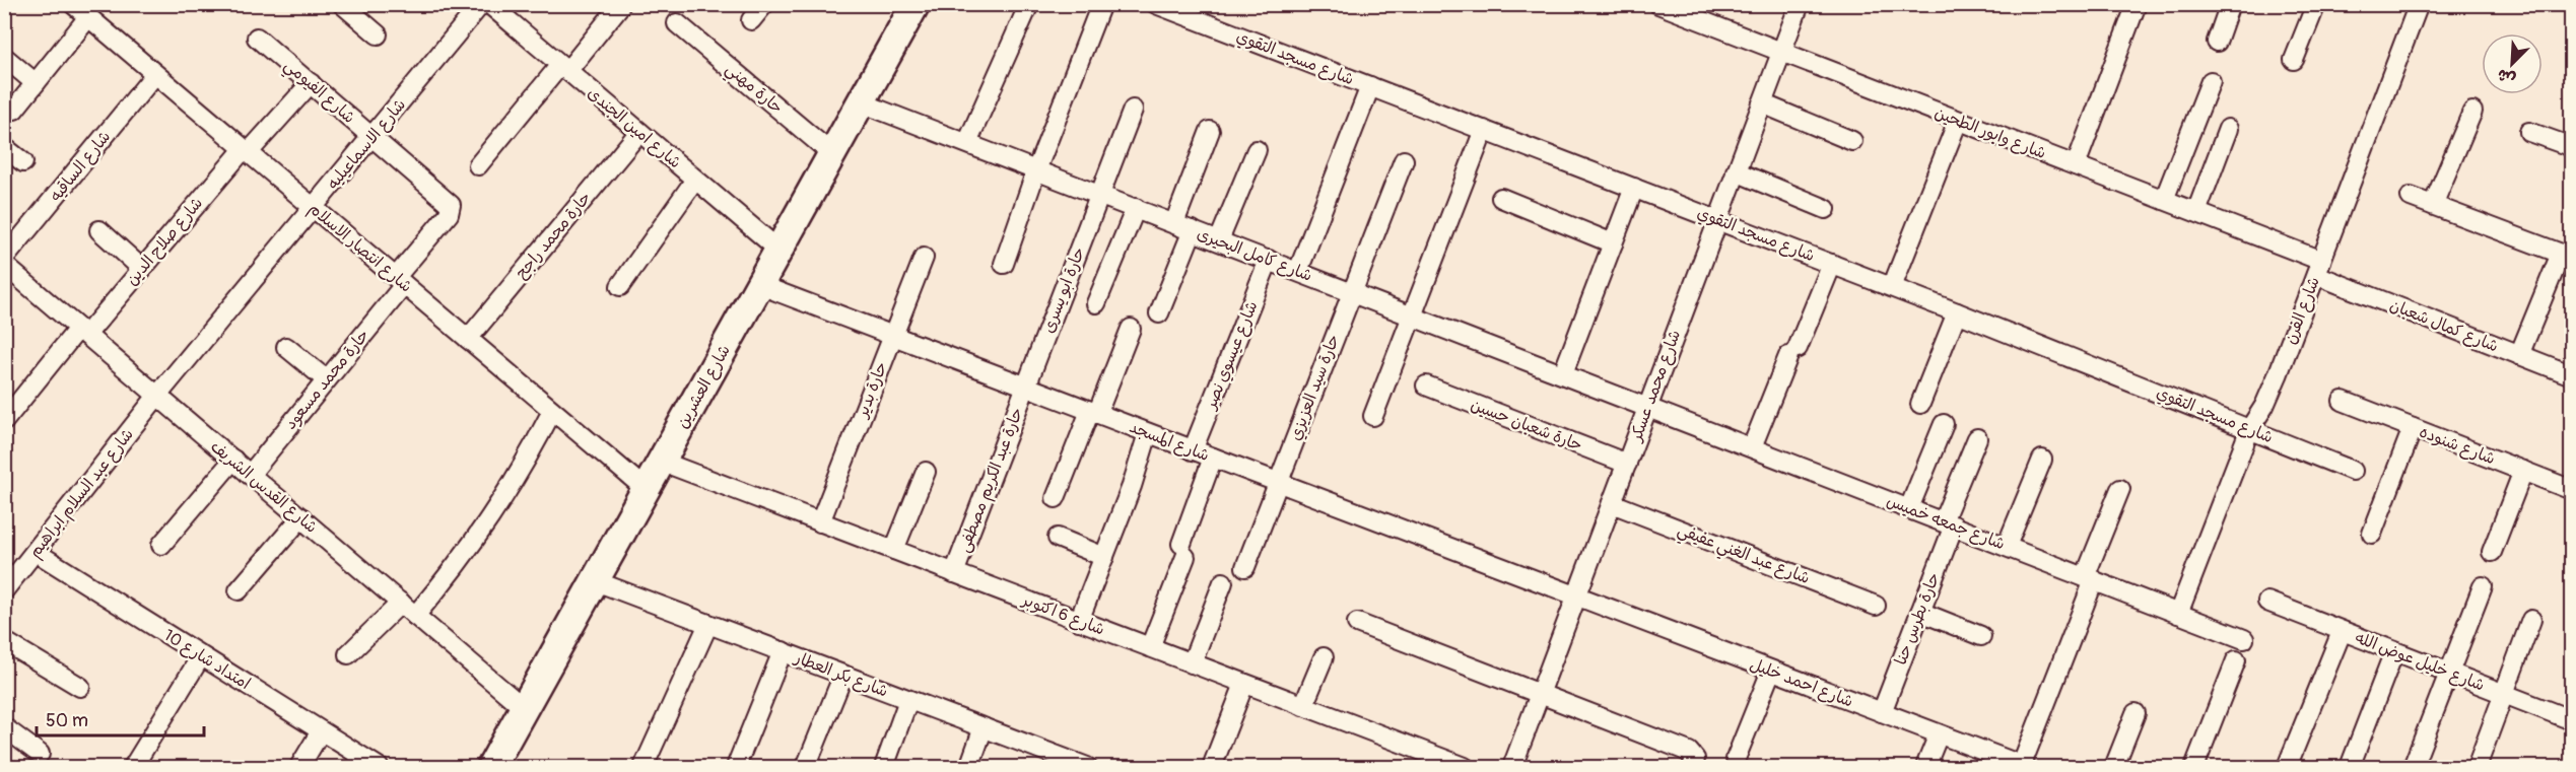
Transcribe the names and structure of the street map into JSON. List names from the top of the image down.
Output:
{
  "streets": {
    "main road": ["شارع العشرين"],
    "street": [
      "شارع مسجد التقوي",
      "حارة مهني",
      "شارع الفيومي",
      "شارع امين الجندى",
      "شارع وابور الطحين",
      "شارع الاسماعيليه",
      "شارع الساقيه",
      "حارة محمد راجح",
      "شارع صلاح الدين",
      "شارع انتصار الاسلام",
      "شارع كامل البحيرى",
      "حارة ابو يسرى",
      "شارع الفرن",
      "شارع كمال شعبان",
      "شارع عيسوي نصر",
      "حارة محمد مسعود",
      "شارع محمد عسكر",
      "حارة سيد العزيزي",
      "حارة بدير",
      "حارة شعبان حسين",
      "شارع المسجد",
      "شارع شنوده",
      "حارة عبد الكريم مصطفى",
      "شارع القدس الشريف",
      "شارع عبد السلام ابراهيم",
      "شارع جمعه خميس",
      "شارع عبد الغني عفيفي",
      "شارع 6 اكتوبر",
      "حارة بطرس حنا",
      "امتداد شارع 10",
      "شارع خليل عوض الله",
      "شارع بكر العطار",
      "شارع احمد خليل"
    ]
  },
  "crossings": [
    ["شارع مسجد التقوي", "شارع الفرن"],
    ["شارع مسجد التقوي", "شارع محمد عسكر"],
    ["حارة مهني", "شارع العشرين"],
    ["شارع الفيومي", "شارع الاسماعيليه"],
    ["شارع الفيومي", "شارع صلاح الدين"],
    ["شارع الفيومي", "شارع انتصار الاسلام"],
    ["شارع الفيومي", "حارة محمد مسعود"],
    ["شارع امين الجندى", "حارة محمد راجح"],
    ["شارع امين الجندى", "شارع العشرين"],
    ["شارع وابور الطحين", "شارع الفرن"],
    ["شارع وابور الطحين", "شارع كمال شعبان"],
    ["شارع وابور الطحين", "شارع محمد عسكر"],
    ["شارع الاسماعيليه", "شارع انتصار الاسلام"],
    ["شارع الاسماعيليه", "شارع القدس الشريف"],
    ["شارع الاسماعيليه", "شارع عبد السلام ابراهيم"],
    ["شارع الساقيه", "شارع انتصار الاسلام"],
    ["حارة محمد راجح", "شارع انتصار الاسلام"],
    ["شارع صلاح الدين", "شارع انتصار الاسلام"],
    ["شارع صلاح الدين", "شارع القدس الشريف"],
    ["شارع انتصار الاسلام", "حارة محمد مسعود"],
    ["شارع انتصار الاسلام", "شارع العشرين"],
    ["شارع كامل البحيرى", "حارة ابو يسرى"],
    ["شارع كامل البحيرى", "شارع عيسوي نصر"],
    ["شارع كامل البحيرى", "شارع محمد عسكر"],
    ["شارع كامل البحيرى", "شارع العشرين"],
    ["شارع كامل البحيرى", "حارة سيد العزيزي"],
    ["شارع كامل البحيرى", "شارع جمعه خميس"],
    ["حارة ابو يسرى", "شارع المسجد"],
    ["حارة ابو يسرى", "حارة عبد الكريم مصطفى"],
    ["شارع الفرن", "شارع كمال شعبان"],
    ["شارع الفرن", "شارع جمعه خميس"],
    ["شارع عيسوي نصر", "شارع المسجد"],
    ["حارة محمد مسعود", "شارع القدس الشريف"],
    ["شارع محمد عسكر", "حارة شعبان حسين"],
    ["شارع محمد عسكر", "شارع المسجد"],
    ["شارع محمد عسكر", "شارع جمعه خميس"],
    ["شارع محمد عسكر", "شارع عبد الغني عفيفي"],
    ["شارع محمد عسكر", "شارع احمد خليل"],
    ["شارع العشرين", "شارع المسجد"],
    ["شارع العشرين", "شارع القدس الشريف"],
    ["شارع العشرين", "شارع 6 اكتوبر"],
    ["شارع العشرين", "شارع بكر العطار"],
    ["حارة سيد العزيزي", "شارع المسجد"],
    ["حارة بدير", "شارع المسجد"],
    ["حارة بدير", "شارع 6 اكتوبر"],
    ["شارع المسجد", "حارة عبد الكريم مصطفى"],
    ["شارع المسجد", "شارع احمد خليل"],
    ["حارة عبد الكريم مصطفى", "شارع 6 اكتوبر"],
    ["شارع القدس الشريف", "شارع عبد السلام ابراهيم"],
    ["شارع عبد السلام ابراهيم", "امتداد شارع 10"],
    ["شارع جمعه خميس", "حارة بطرس حنا"],
    ["حارة بطرس حنا", "شارع احمد خليل"]
  ],
  "scale_bar": "50 m",
  "north": "bottom left"
}
